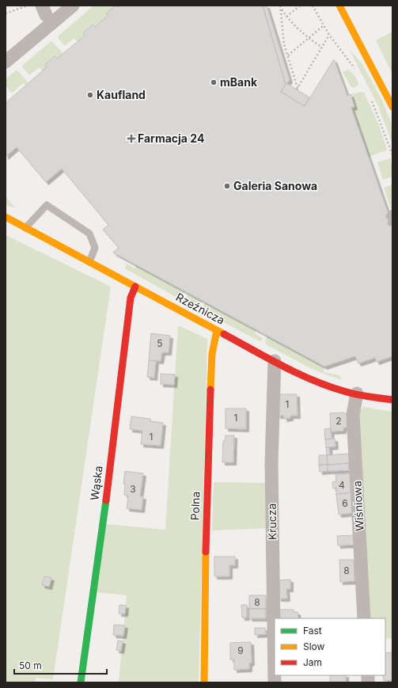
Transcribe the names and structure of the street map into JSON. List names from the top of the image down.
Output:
{
  "streets": {
    "street": [
      "Rzeźnicza",
      "Wąska",
      "Polna",
      "Wiśniowa",
      "Krucza"
    ]
  },
  "crossings": [
    ["Rzeźnicza", "Wąska"],
    ["Rzeźnicza", "Polna"],
    ["Rzeźnicza", "Wiśniowa"],
    ["Rzeźnicza", "Krucza"]
  ],
  "places": {
    "other": ["mBank", "Kaufland", "Galeria Sanowa"],
    "health": ["Farmacja 24"]
  },
  "house_numbers": [
    "5",
    "1",
    "1",
    "2",
    "1",
    "4",
    "3",
    "6",
    "8",
    "8",
    "9"
  ],
  "legend": ["Fast", "Slow", "Jam"],
  "scale_bar": "50 m"
}
